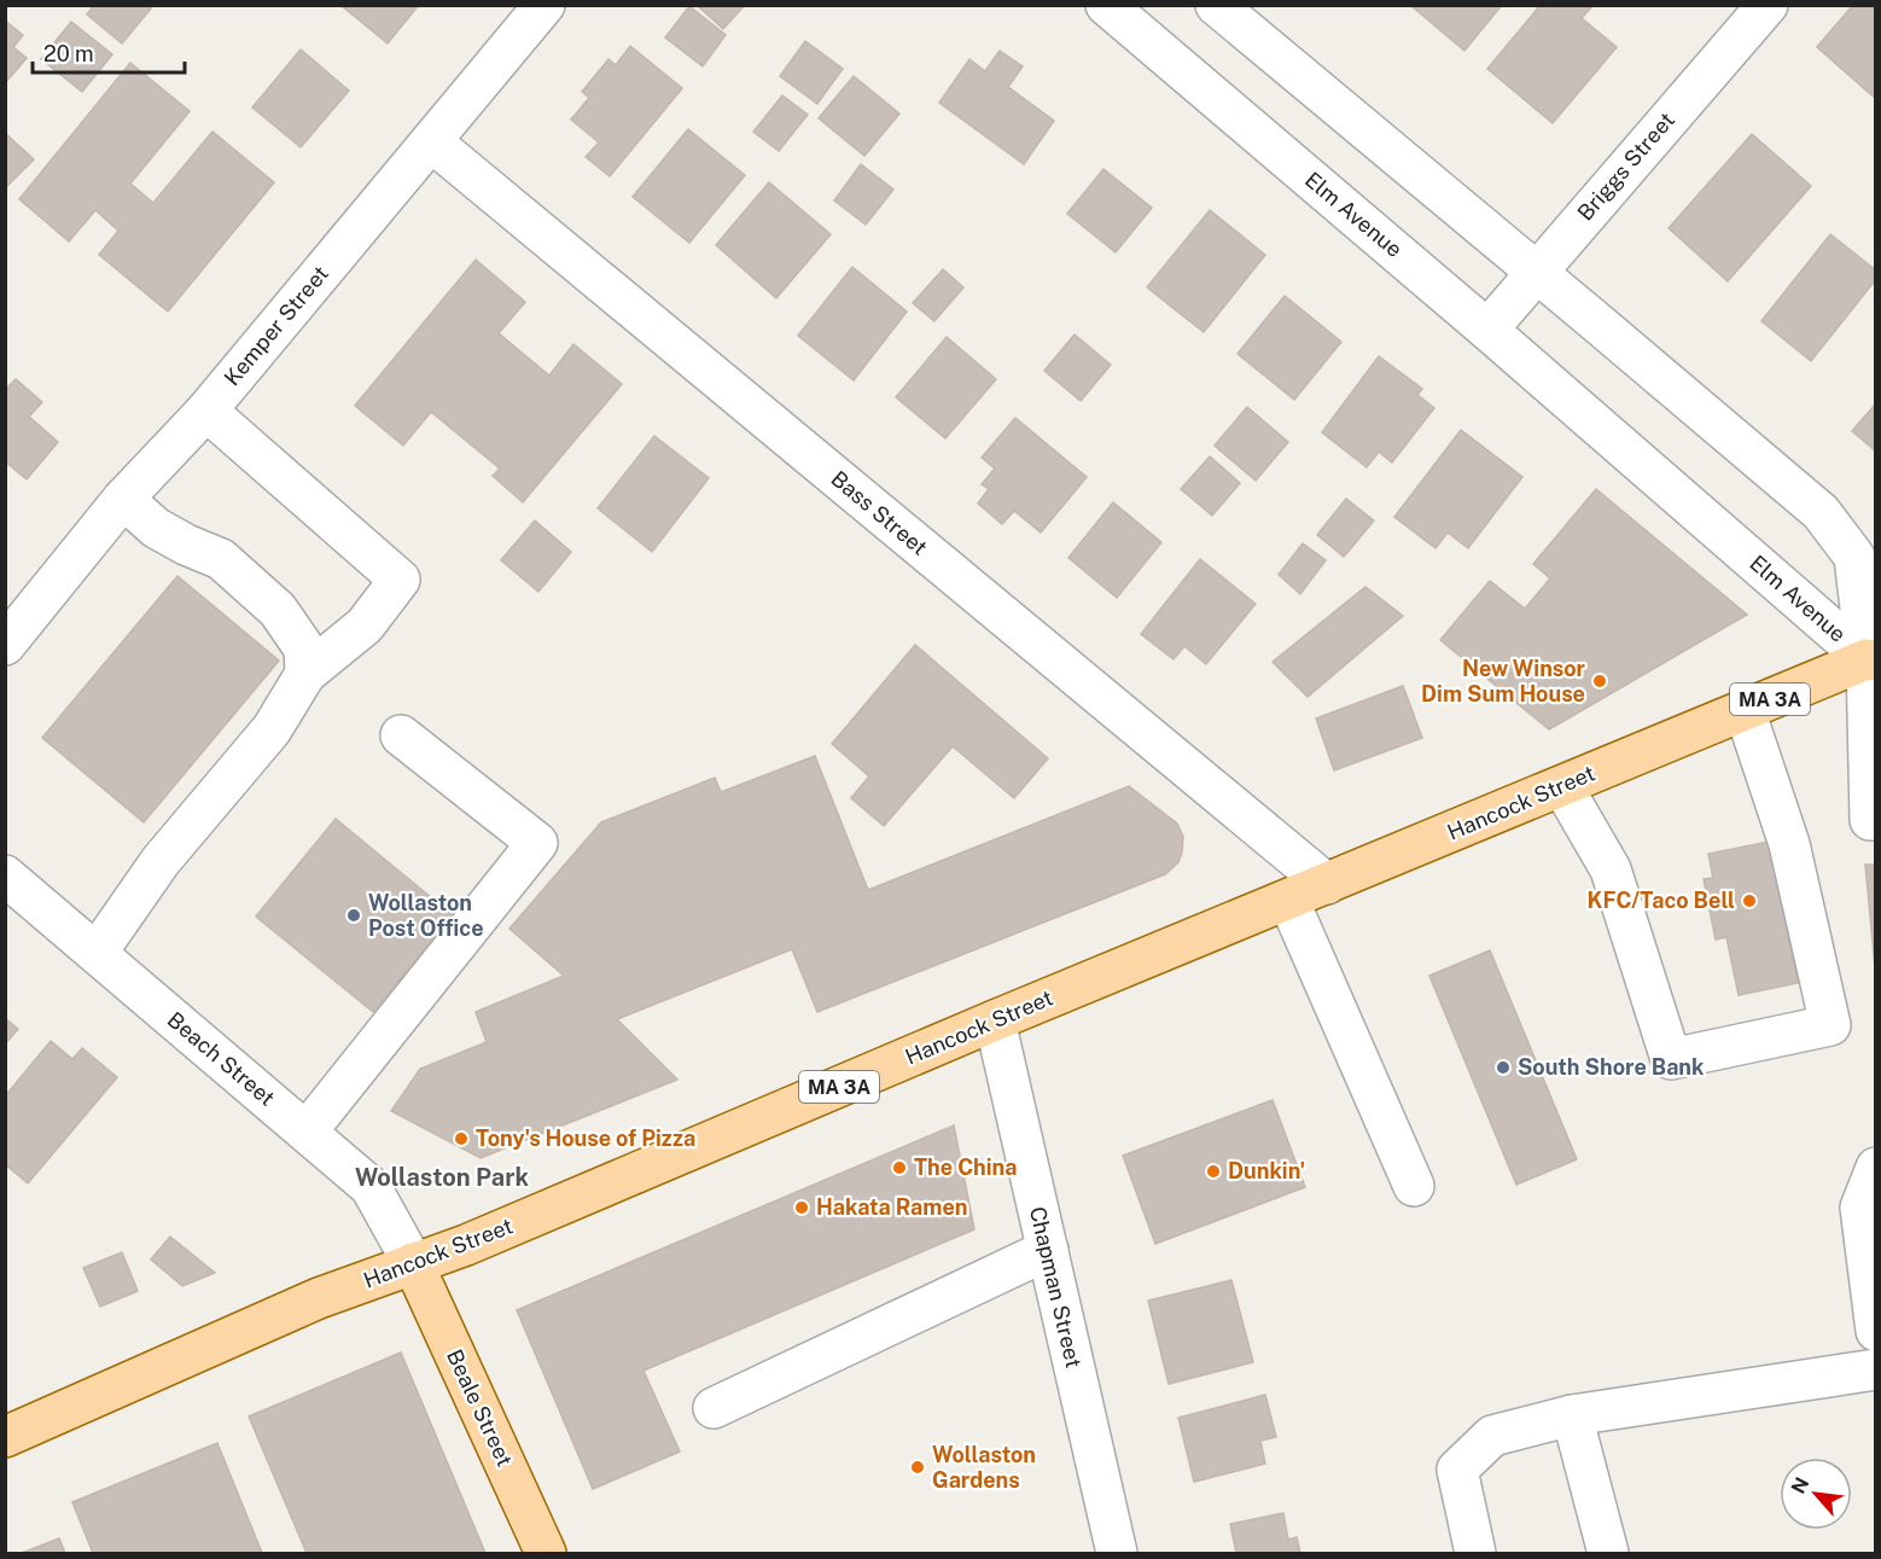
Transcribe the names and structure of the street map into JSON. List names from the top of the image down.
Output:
{
  "streets": {
    "main road": ["MA 3A", "Hancock Street", "Beale Street"],
    "street": [
      "Briggs Street",
      "Elm Avenue",
      "Kemper Street",
      "Bass Street",
      "Beach Street",
      "Chapman Street"
    ]
  },
  "crossings": [
    ["Briggs Street", "Elm Avenue"],
    ["Elm Avenue", "Hancock Street"],
    ["Kemper Street", "Bass Street"],
    ["Bass Street", "Hancock Street"],
    ["Hancock Street", "Beach Street"],
    ["Hancock Street", "Chapman Street"],
    ["Hancock Street", "Beale Street"],
    ["Beach Street", "Beale Street"]
  ],
  "districts": ["Wollaston Park"],
  "places": [
    "New Winsor Dim Sum House",
    "KFC/Taco Bell",
    "Wollaston Post Office",
    "South Shore Bank",
    "Tony's House of Pizza",
    "The China",
    "Dunkin'",
    "Hakata Ramen",
    "Wollaston Gardens"
  ],
  "scale_bar": "20 m",
  "north": "top left"
}
